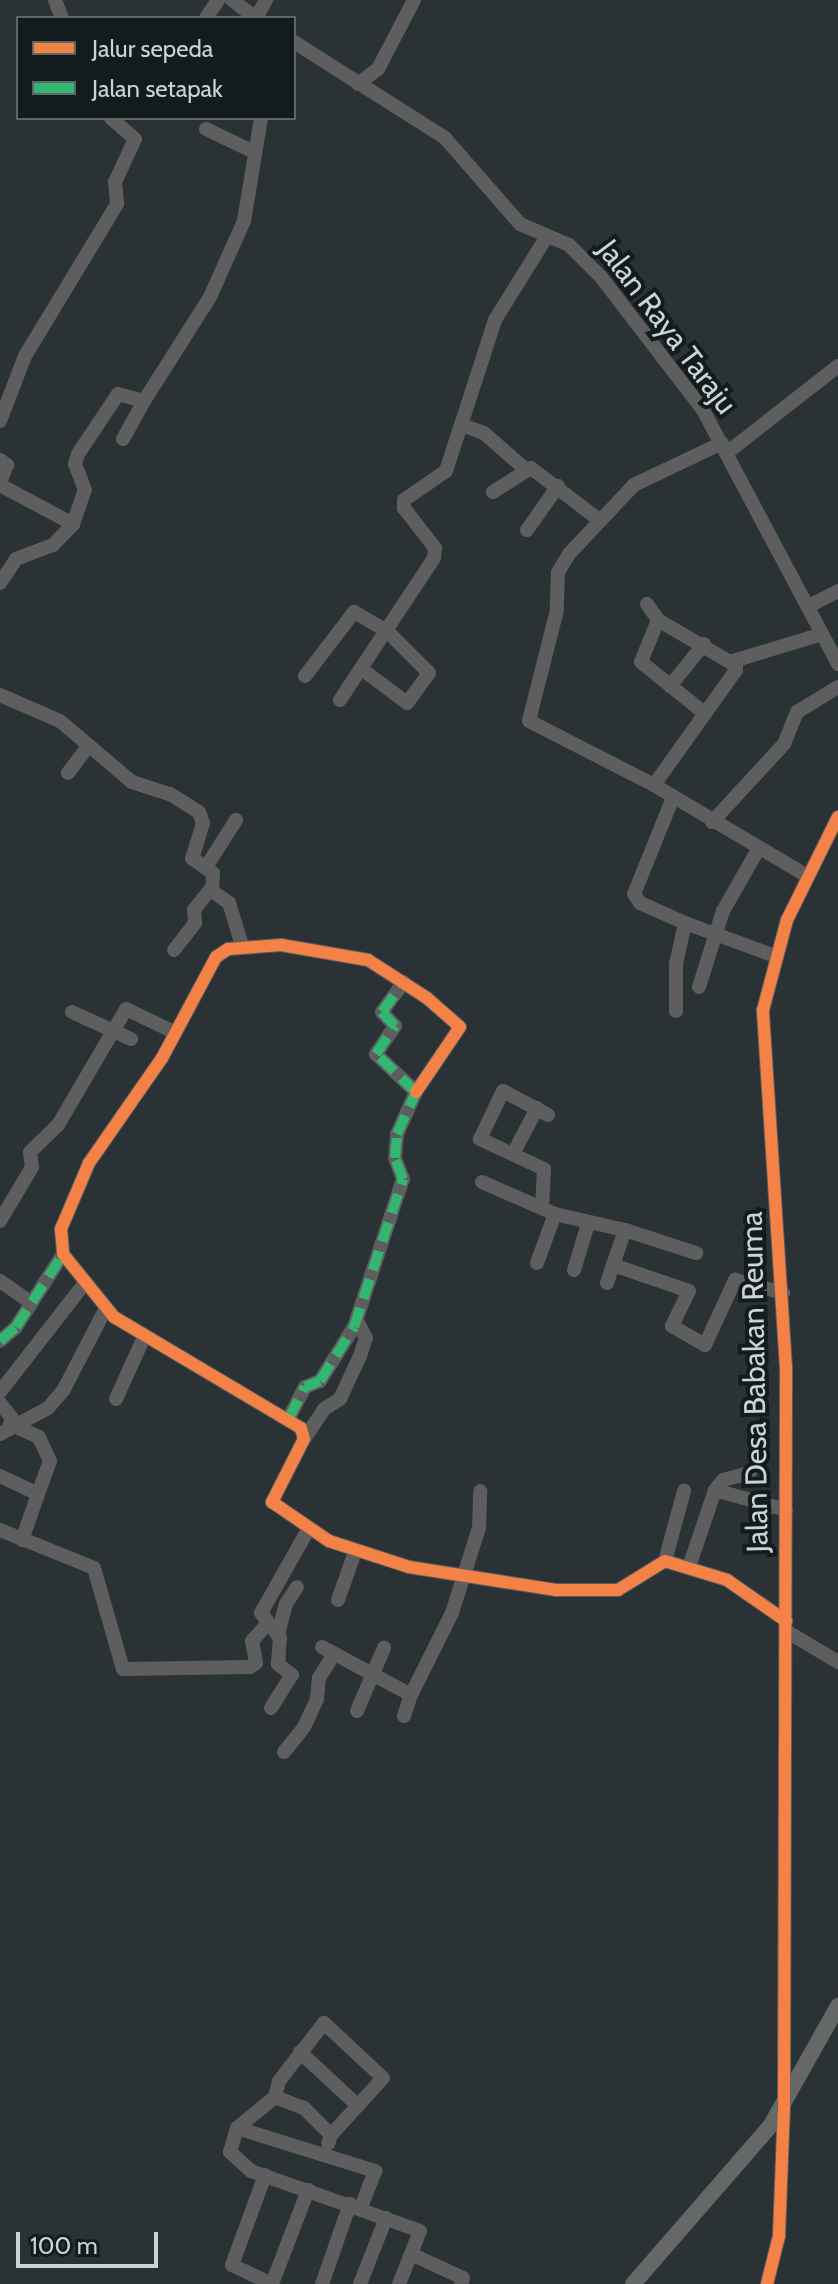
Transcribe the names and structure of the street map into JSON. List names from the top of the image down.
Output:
{
  "streets": {
    "street": ["Jalan Raya Taraju", "Jalan Desa Babakan Reuma"]
  },
  "legend": ["Jalur sepeda", "Jalan setapak"],
  "scale_bar": "100 m"
}
